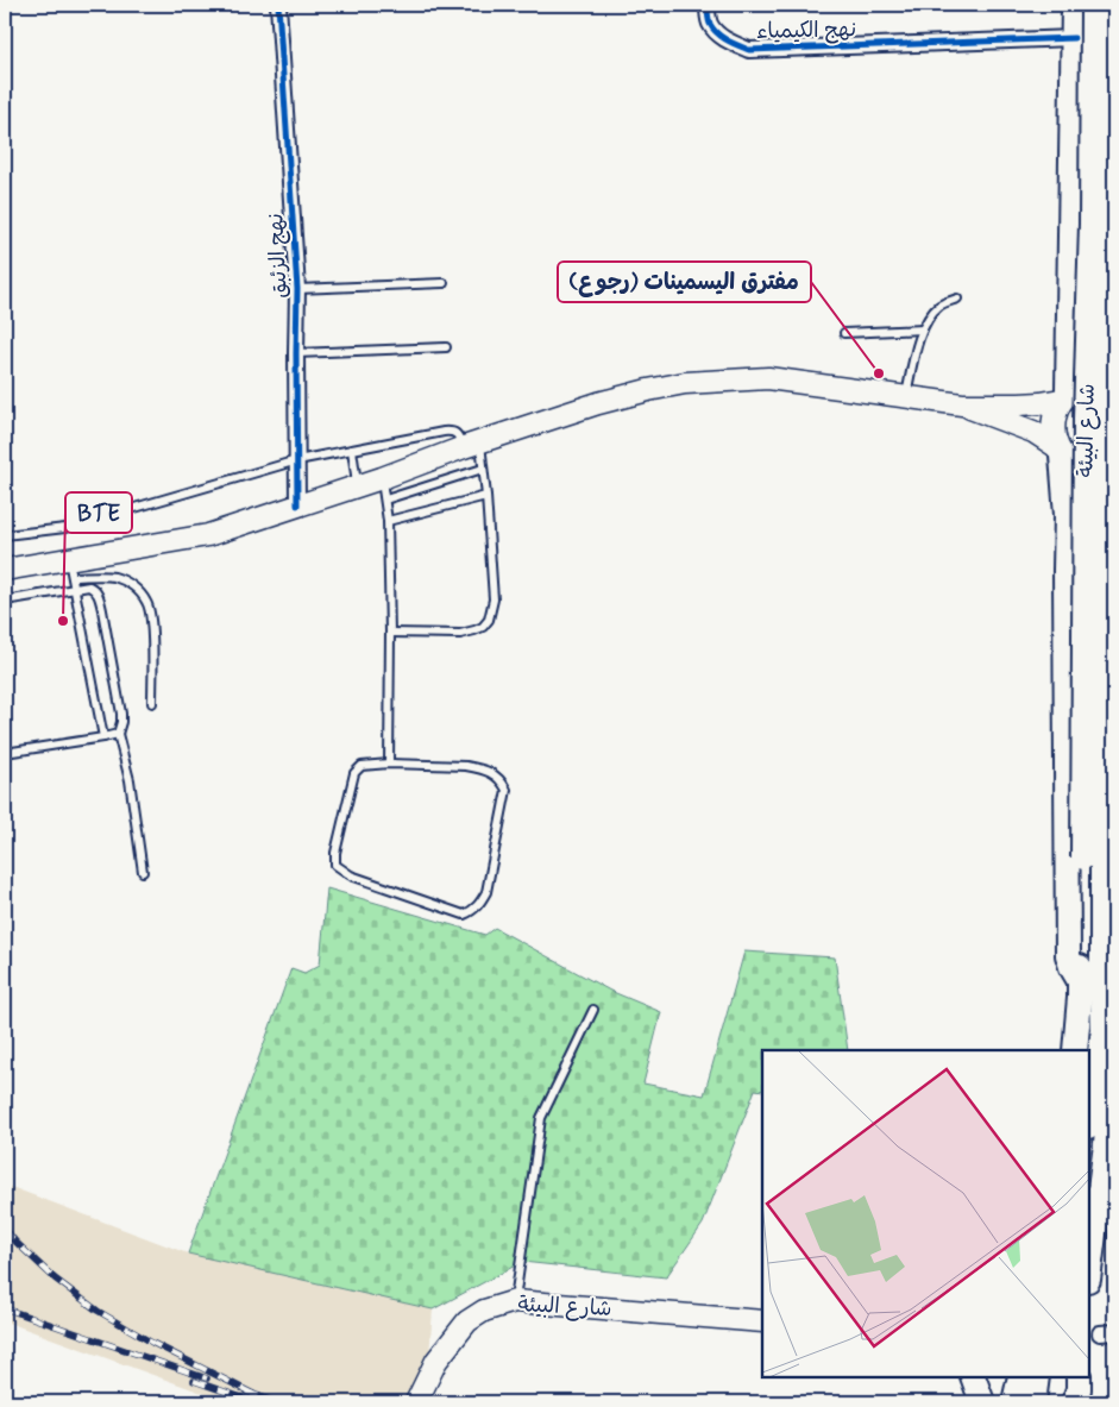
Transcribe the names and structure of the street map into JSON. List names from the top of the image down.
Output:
{
  "streets": {
    "highway": ["شارع البيئة"],
    "street": ["نهج الكيمياء", "نهج الزئبق"]
  },
  "places": ["مفترق اليسمينات (رجوع)", "BTE"]
}
